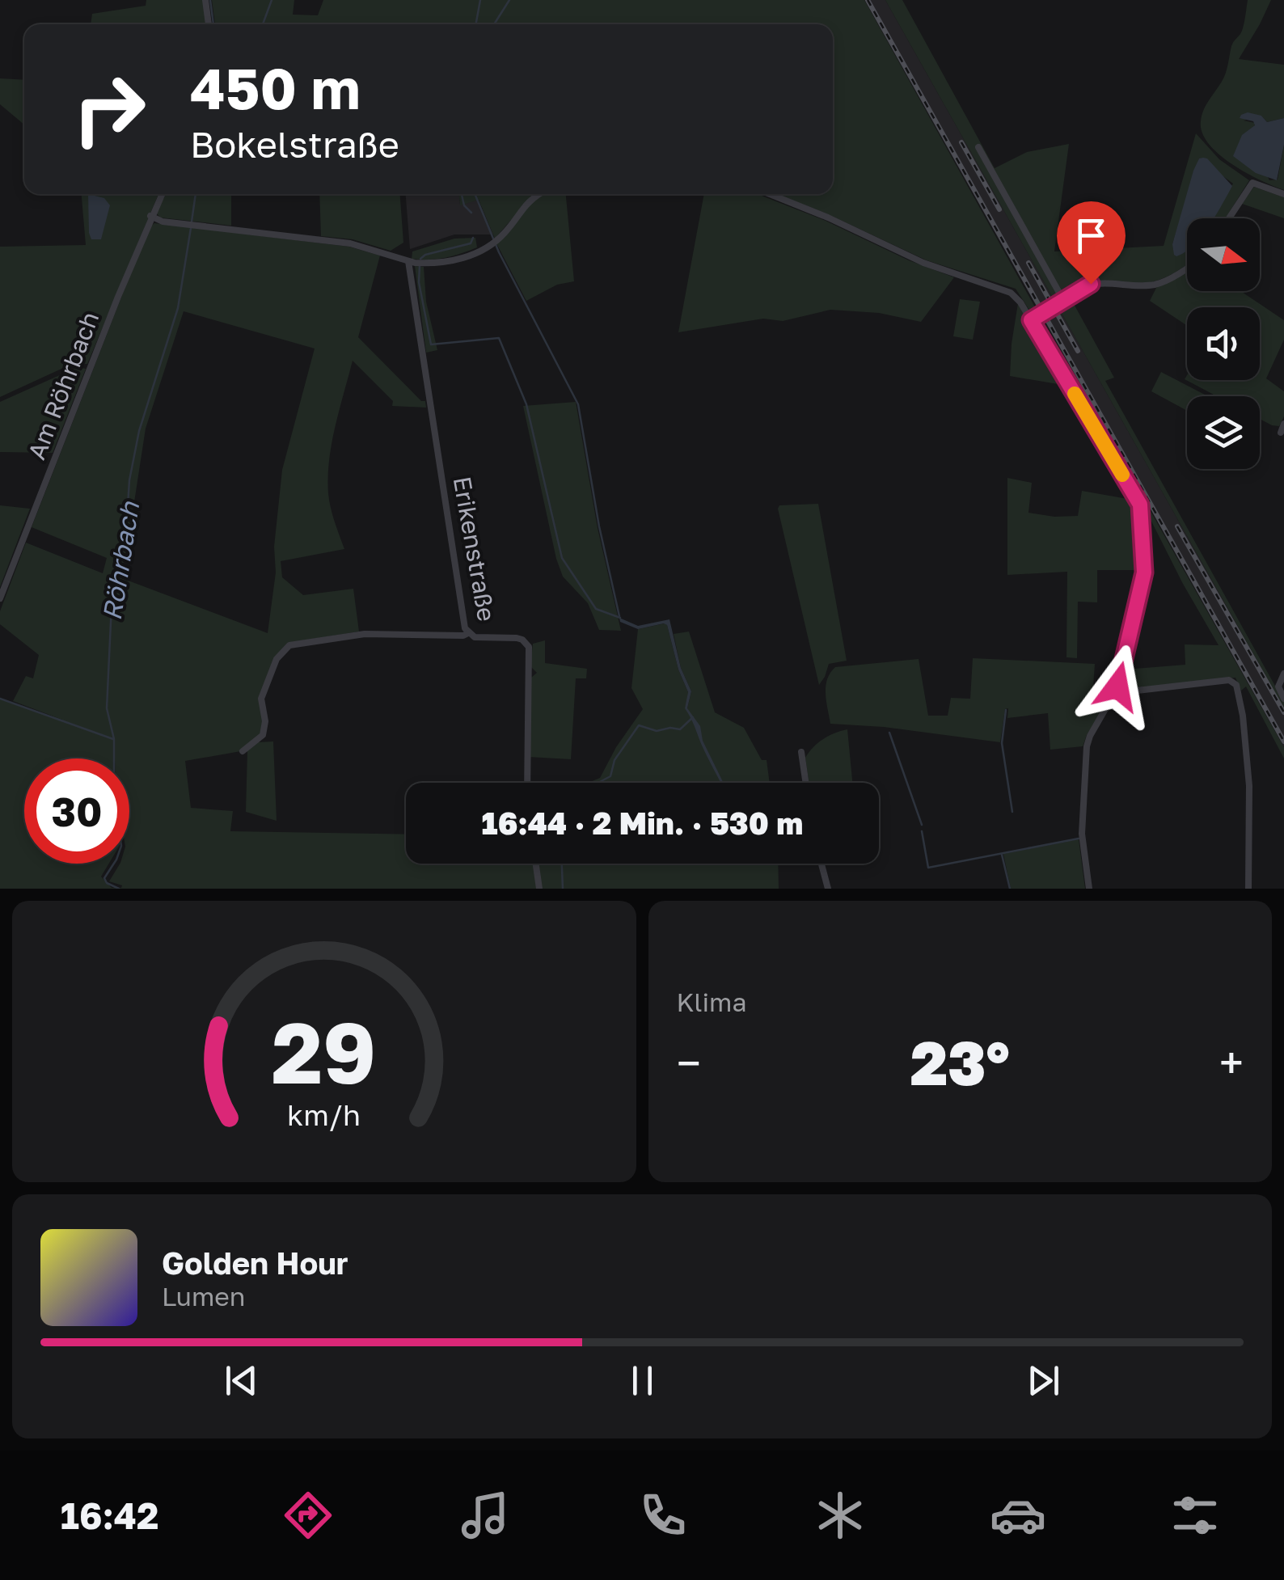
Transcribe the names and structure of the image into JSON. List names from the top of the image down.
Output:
{
  "streets": {
    "street": ["Am Röhrbach", "Erikenstraße"]
  },
  "water": ["Röhrbach"],
  "north": "right",
  "page": {
    "turn": ["450 m", "Bokelstraße"],
    "limit": "30",
    "trip": "16:44 · 2 Min. · 530 m",
    "tile": "Klima",
    "heat": ["−", "23°", "+"],
    "song": ["Golden Hour", "Lumen"],
    "tabs": "16:42",
    "gauge": ["29", "km/h"]
  }
}
